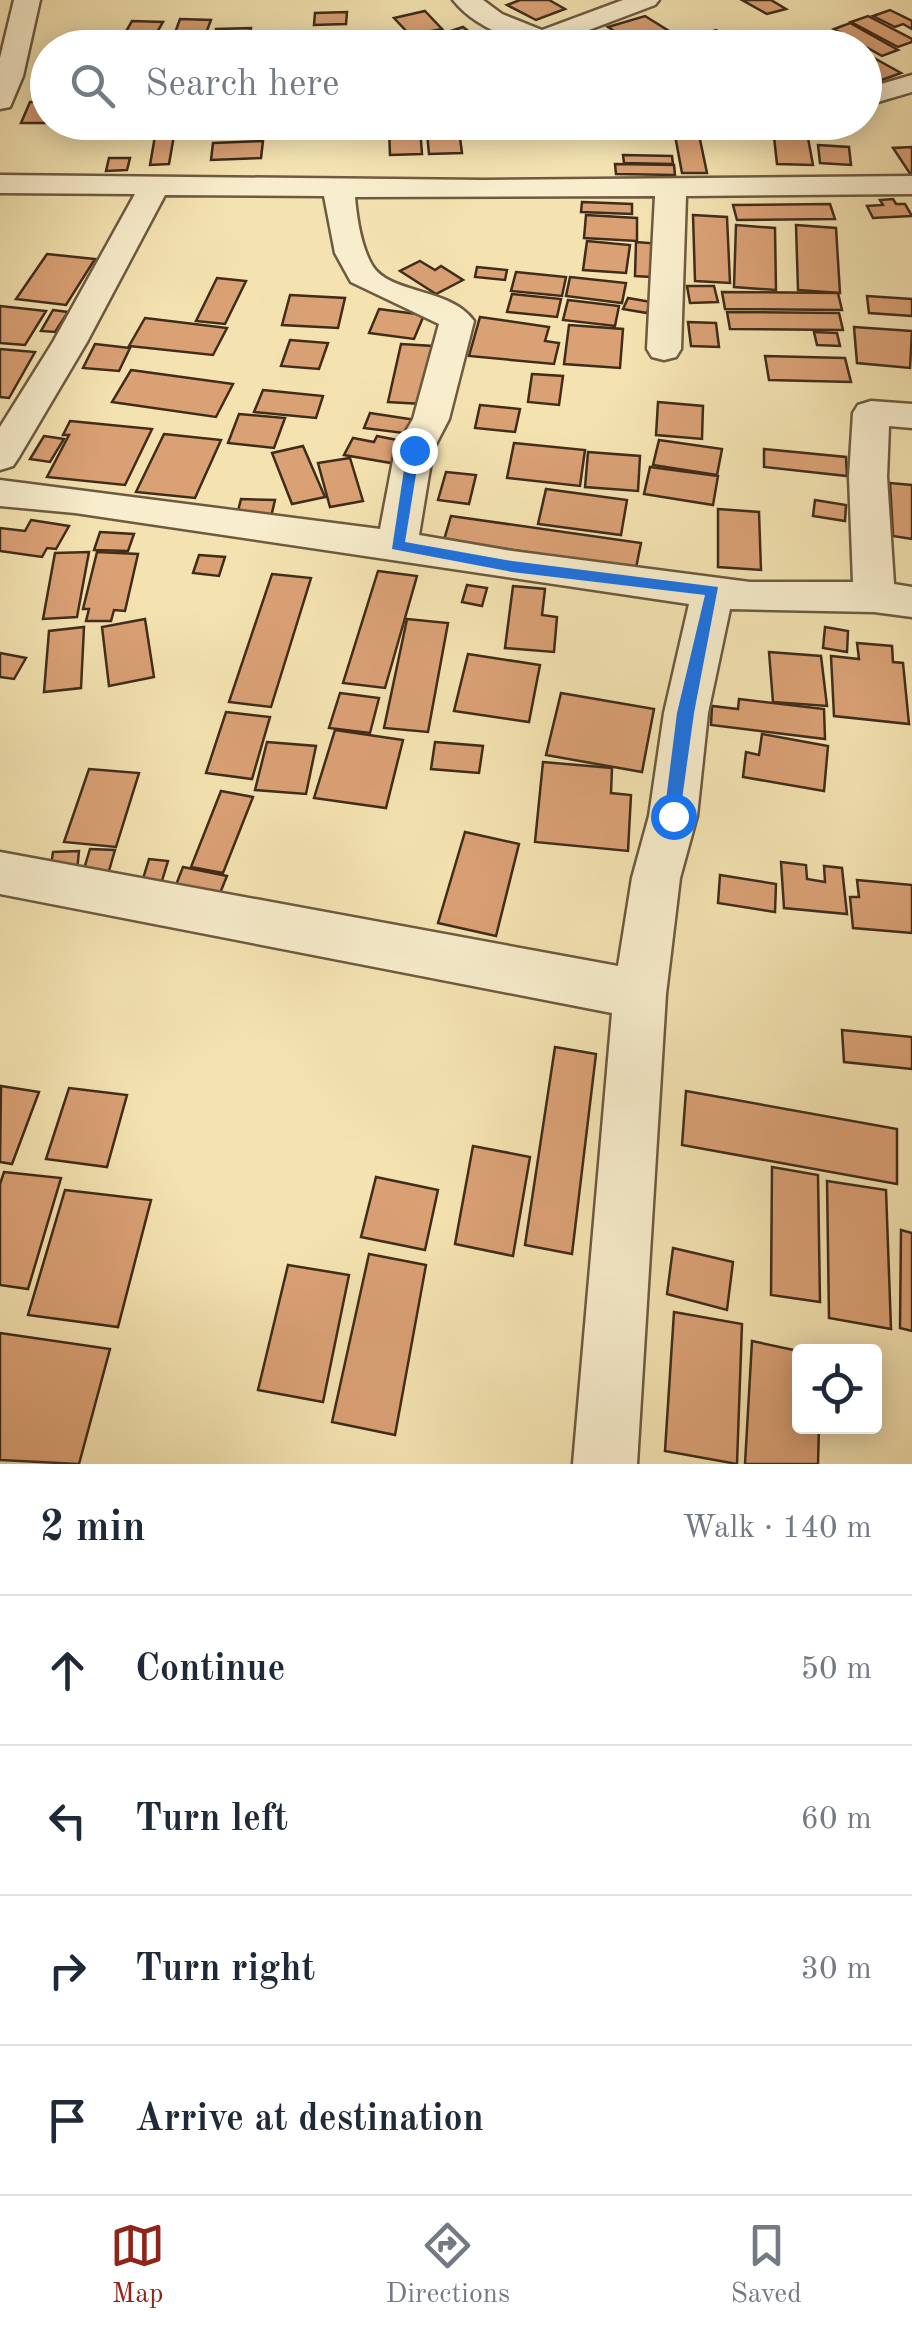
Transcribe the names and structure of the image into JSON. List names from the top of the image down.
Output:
{
  "page": {
    "search": "Search here",
    "heading": ["2 min", "Walk · 140 m"],
    "list": [
      ["Continue", "50 m"],
      ["Turn left", "60 m"],
      ["Turn right", "30 m"],
      "Arrive at destination"
    ],
    "nav": ["Map", "Directions", "Saved"]
  }
}
